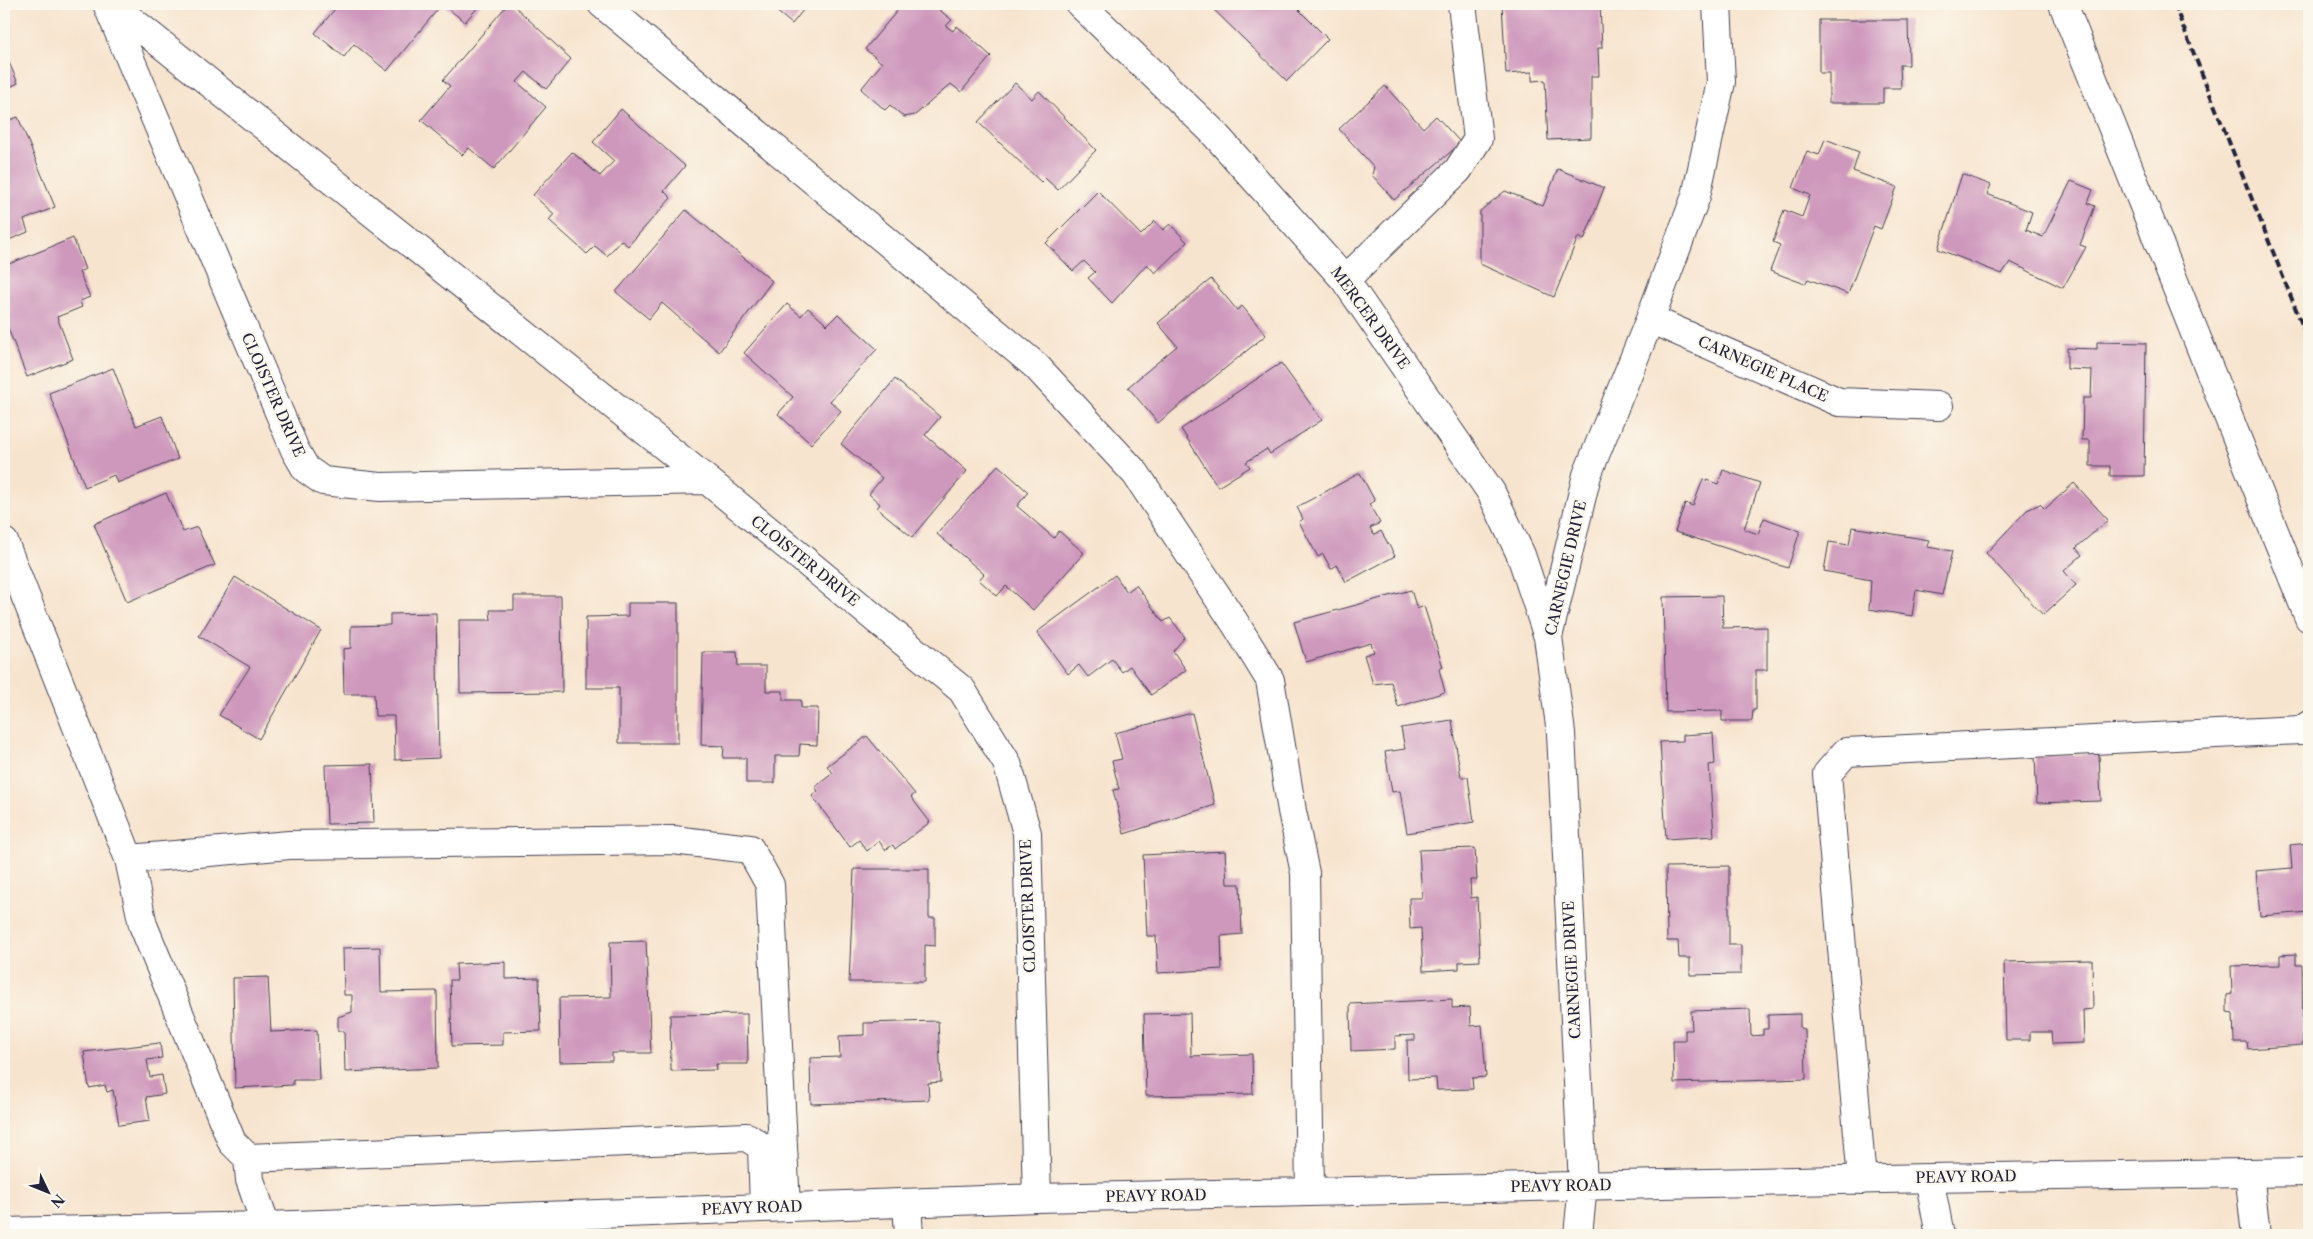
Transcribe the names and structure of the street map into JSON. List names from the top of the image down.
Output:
{
  "streets": {
    "street": [
      "MERCER DRIVE",
      "CARNEGIE PLACE",
      "CLOISTER DRIVE",
      "CARNEGIE DRIVE",
      "PEAVY ROAD"
    ]
  },
  "crossings": [
    ["MERCER DRIVE", "CARNEGIE DRIVE"],
    ["CARNEGIE PLACE", "CARNEGIE DRIVE"],
    ["CLOISTER DRIVE", "PEAVY ROAD"],
    ["CARNEGIE DRIVE", "PEAVY ROAD"]
  ],
  "north": "bottom right"
}
